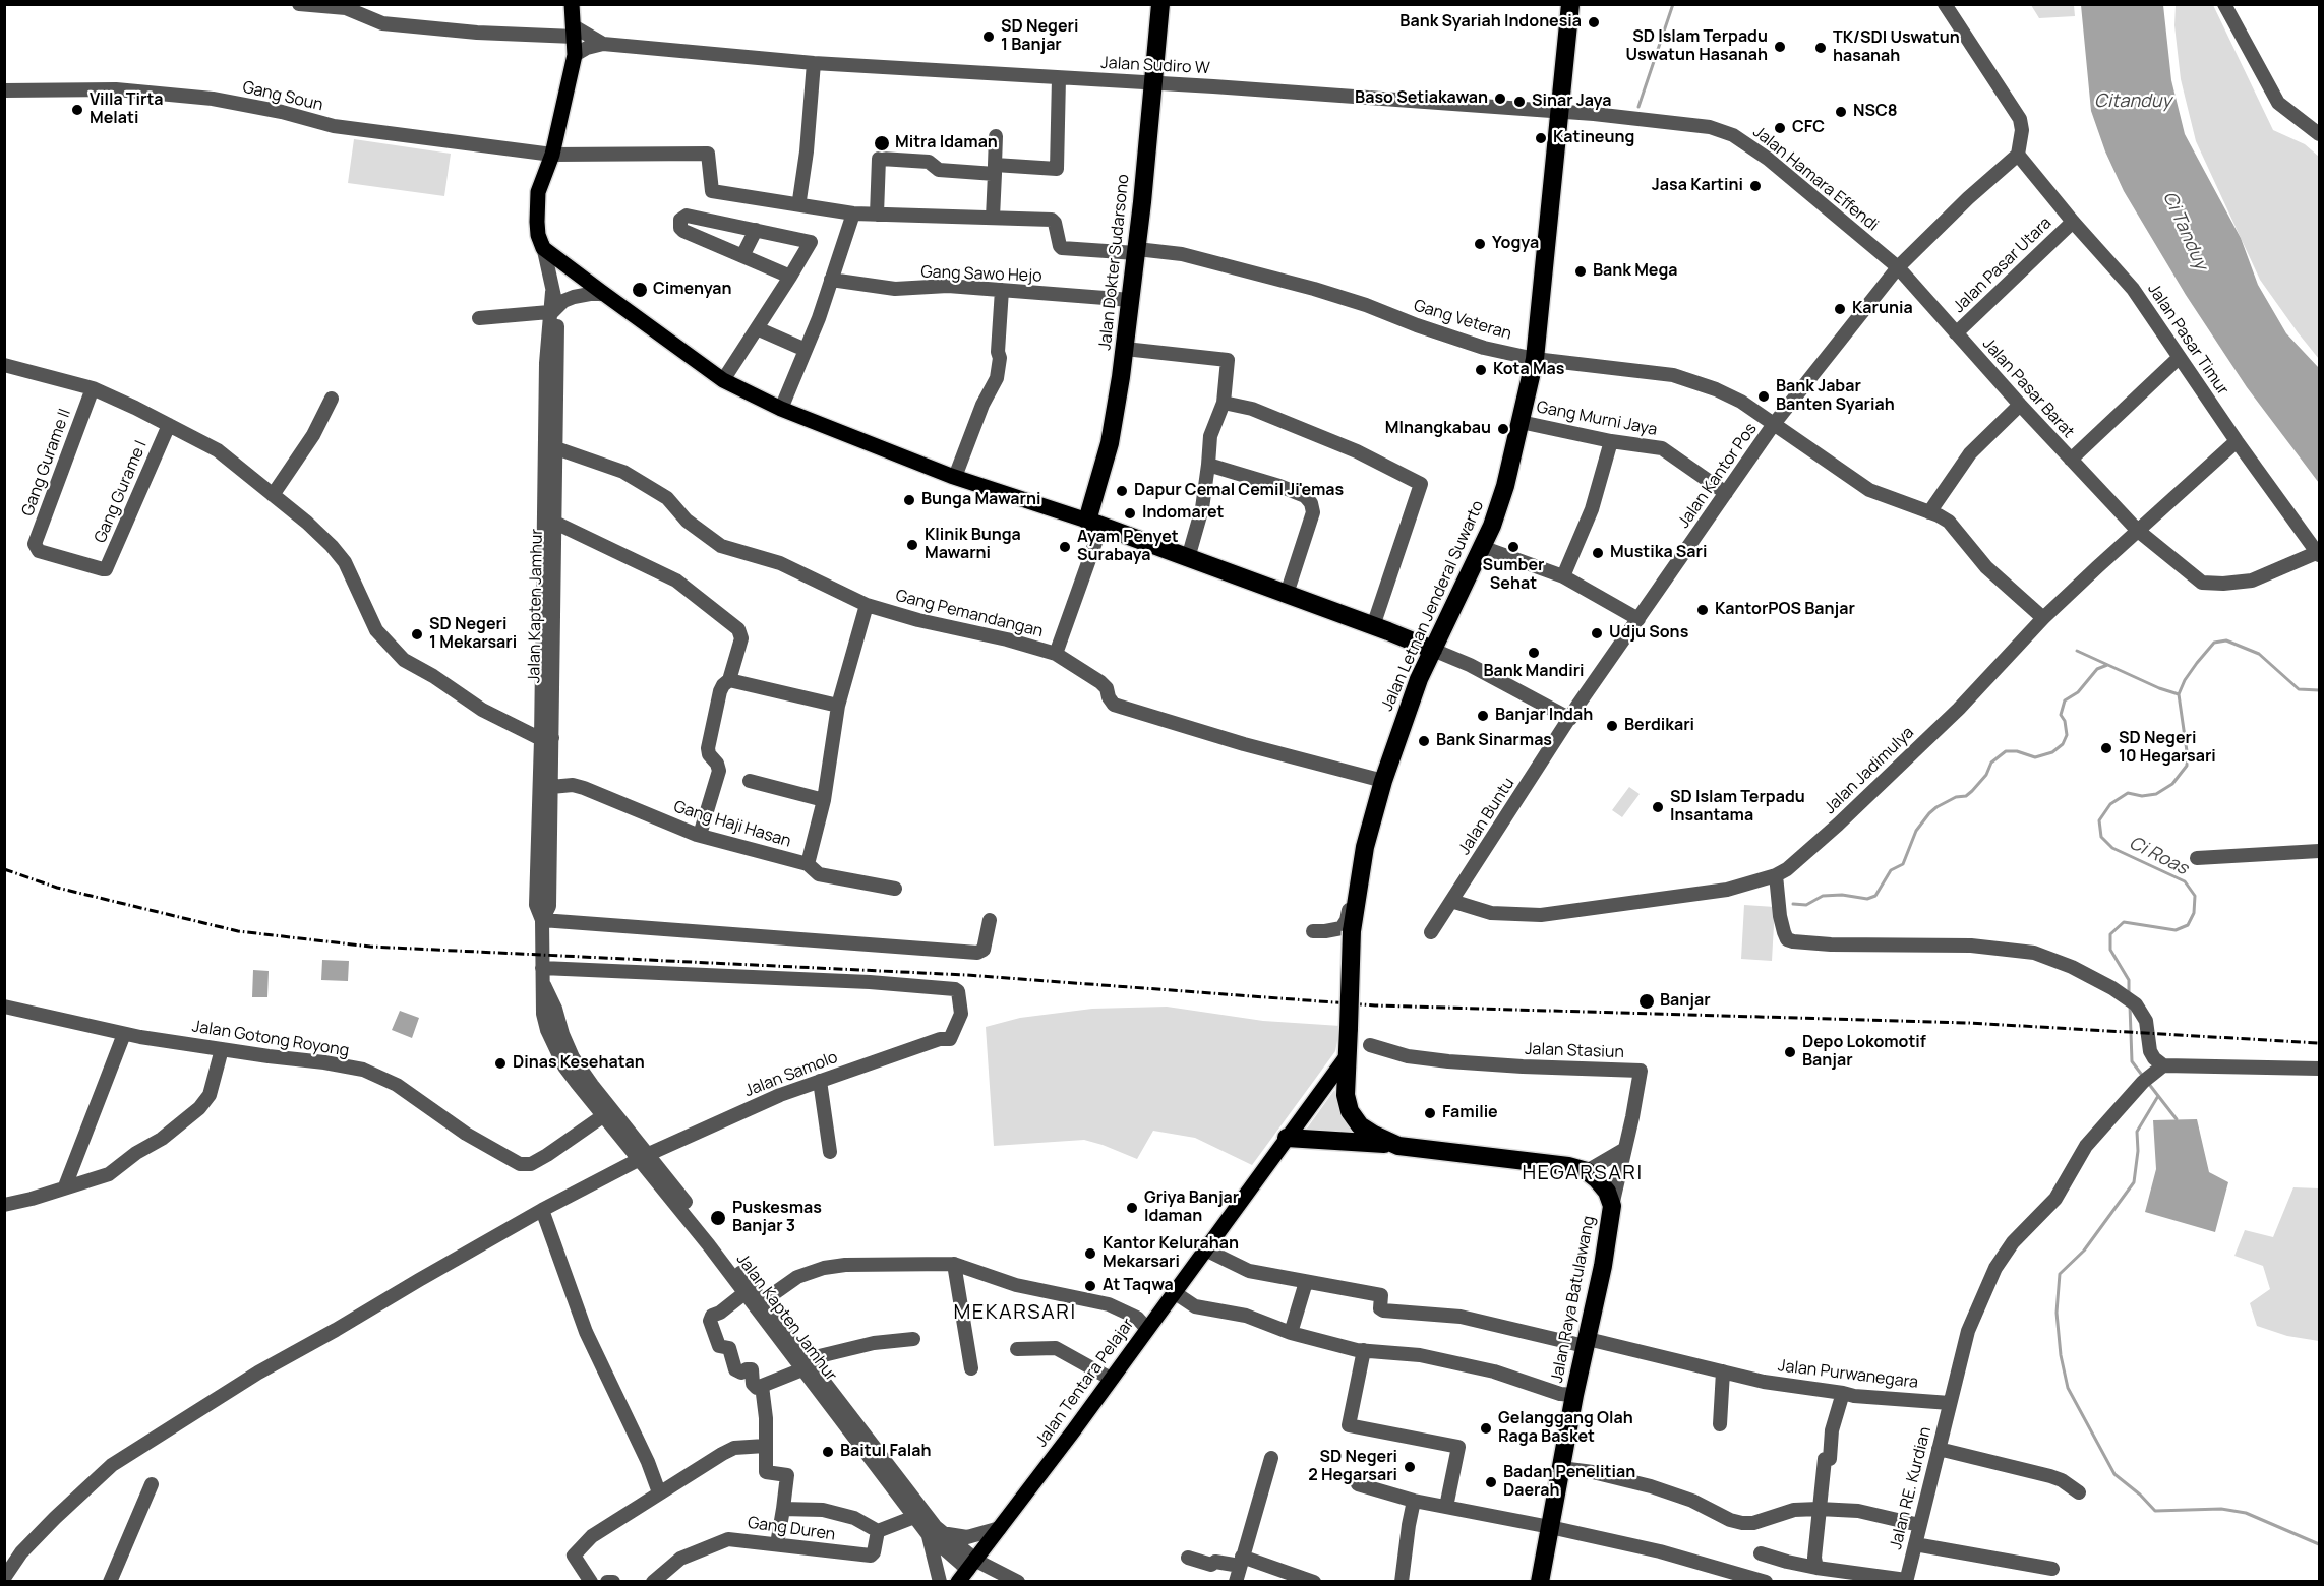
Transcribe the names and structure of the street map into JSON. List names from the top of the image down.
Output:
{
  "streets": {
    "highway": ["Jalan Dokter Sudarsono", "Jalan Letnan Jenderal Suwarto", "Jalan Raya Batulawang"],
    "main road": ["Jalan Kapten Jamhur", "Jalan Tentara Pelajar"],
    "street": [
      "Jalan Sudiro W",
      "Gang Soun",
      "Jalan Hamara Effendi",
      "Jalan Pasar Utara",
      "Gang Sawo Hejo",
      "Gang Veteran",
      "Jalan Pasar Timur",
      "Jalan Pasar Barat",
      "Gang Murni Jaya",
      "Gang Gurame II",
      "Jalan Kantor Pos",
      "Gang Gurame I",
      "Gang Pemandangan",
      "Jalan Jadimulya",
      "Jalan Buntu",
      "Gang Haji Hasan",
      "Jalan Gotong Royong",
      "Jalan Stasiun",
      "Jalan Samolo",
      "Jalan Purwanegara",
      "Jalan RE. Kurdian",
      "Gang Duren"
    ]
  },
  "crossings": [
    ["Jalan Sudiro W", "Jalan Hamara Effendi"],
    ["Jalan Sudiro W", "Jalan Dokter Sudarsono"],
    ["Jalan Sudiro W", "Jalan Letnan Jenderal Suwarto"],
    ["Gang Soun", "Jalan Kapten Jamhur"],
    ["Jalan Hamara Effendi", "Jalan Pasar Barat"],
    ["Jalan Hamara Effendi", "Jalan Kantor Pos"],
    ["Jalan Hamara Effendi", "Jalan Letnan Jenderal Suwarto"],
    ["Jalan Dokter Sudarsono", "Gang Sawo Hejo"],
    ["Jalan Dokter Sudarsono", "Gang Veteran"],
    ["Jalan Pasar Utara", "Jalan Pasar Timur"],
    ["Jalan Pasar Utara", "Jalan Pasar Barat"],
    ["Gang Veteran", "Jalan Kantor Pos"],
    ["Gang Veteran", "Jalan Letnan Jenderal Suwarto"],
    ["Gang Veteran", "Jalan Jadimulya"],
    ["Jalan Pasar Timur", "Jalan Pasar Barat"],
    ["Jalan Pasar Timur", "Jalan Kantor Pos"],
    ["Jalan Pasar Timur", "Jalan Jadimulya"],
    ["Jalan Pasar Barat", "Jalan Kantor Pos"],
    ["Jalan Pasar Barat", "Jalan Jadimulya"],
    ["Gang Murni Jaya", "Jalan Kantor Pos"],
    ["Gang Murni Jaya", "Jalan Letnan Jenderal Suwarto"],
    ["Gang Gurame II", "Gang Gurame I"],
    ["Jalan Kantor Pos", "Jalan Buntu"],
    ["Jalan Kapten Jamhur", "Gang Pemandangan"],
    ["Jalan Kapten Jamhur", "Gang Haji Hasan"],
    ["Jalan Kapten Jamhur", "Jalan Gotong Royong"],
    ["Jalan Kapten Jamhur", "Jalan Samolo"],
    ["Jalan Kapten Jamhur", "Jalan Tentara Pelajar"],
    ["Jalan Letnan Jenderal Suwarto", "Gang Pemandangan"],
    ["Jalan Letnan Jenderal Suwarto", "Jalan Tentara Pelajar"],
    ["Gang Pemandangan", "Gang Haji Hasan"],
    ["Jalan Jadimulya", "Jalan Buntu"],
    ["Jalan Stasiun", "Jalan Raya Batulawang"],
    ["Jalan Raya Batulawang", "Jalan Purwanegara"],
    ["Jalan Purwanegara", "Jalan RE. Kurdian"]
  ],
  "districts": ["HEGARSARI", "MEKARSARI"],
  "water": ["Citanduy", "Ci Tanduy", "Ci Roas"],
  "places": [
    "Bank Syariah Indonesia",
    "SD Negeri 1 Banjar",
    "SD Islam Terpadu Uswatun Hasanah",
    "TK/SDI Uswatun hasanah",
    "Baso Setiakawan",
    "Sinar Jaya",
    "Villa Tirta Melati",
    "NSC8",
    "CFC",
    "Katineung",
    "Mitra Idaman",
    "Jasa Kartini",
    "Yogya",
    "Bank Mega",
    "Cimenyan",
    "Karunia",
    "Kota Mas",
    "Bank Jabar Banten Syariah",
    "MInangkabau",
    "Dapur Cemal Cemil Ji'emas",
    "Bunga Mawarni",
    "Indomaret",
    "Klinik Bunga Mawarni",
    "Ayam Penyet Surabaya",
    "Sumber Sehat",
    "Mustika Sari",
    "KantorPOS Banjar",
    "Udju Sons",
    "SD Negeri 1 Mekarsari",
    "Bank Mandiri",
    "Banjar Indah",
    "Berdikari",
    "Bank Sinarmas",
    "SD Negeri 10 Hegarsari",
    "SD Islam Terpadu Insantama",
    "Banjar",
    "Depo Lokomotif Banjar",
    "Dinas Kesehatan",
    "Familie",
    "Griya Banjar Idaman",
    "Puskesmas Banjar 3",
    "Kantor Kelurahan Mekarsari",
    "At Taqwa",
    "Gelanggang Olah Raga Basket",
    "Baitul Falah",
    "SD Negeri 2 Hegarsari",
    "Badan Penelitian Daerah"
  ]
}
